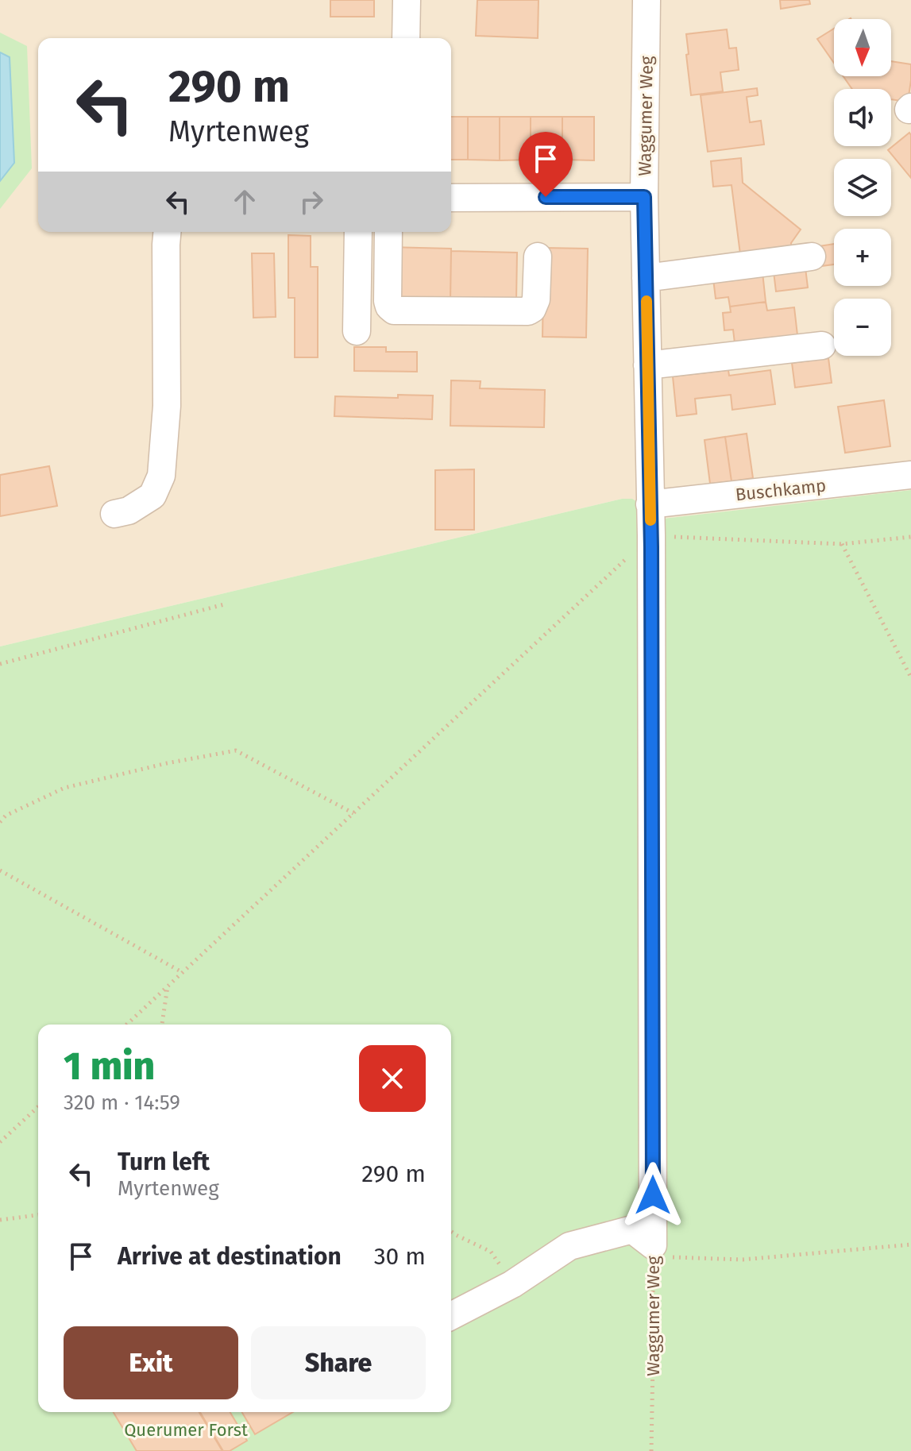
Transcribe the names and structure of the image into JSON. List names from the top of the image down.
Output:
{
  "streets": {
    "street": ["Waggumer Weg", "Buschkamp"]
  },
  "crossings": [
    ["Waggumer Weg", "Buschkamp"]
  ],
  "parks": ["Querumer Forst"],
  "north": "bottom",
  "page": {
    "map_buttons": ["+", "−"],
    "turn": ["290 m", "Myrtenweg"],
    "heading": ["1 min", "320 m · 14:59"],
    "list": [
      {
        "name": "Turn left",
        "note": "Myrtenweg",
        "value": "290 m"
      },
      {
        "name": "Arrive at destination",
        "value": "30 m"
      }
    ],
    "buttons": ["Exit", "Share"]
  }
}
